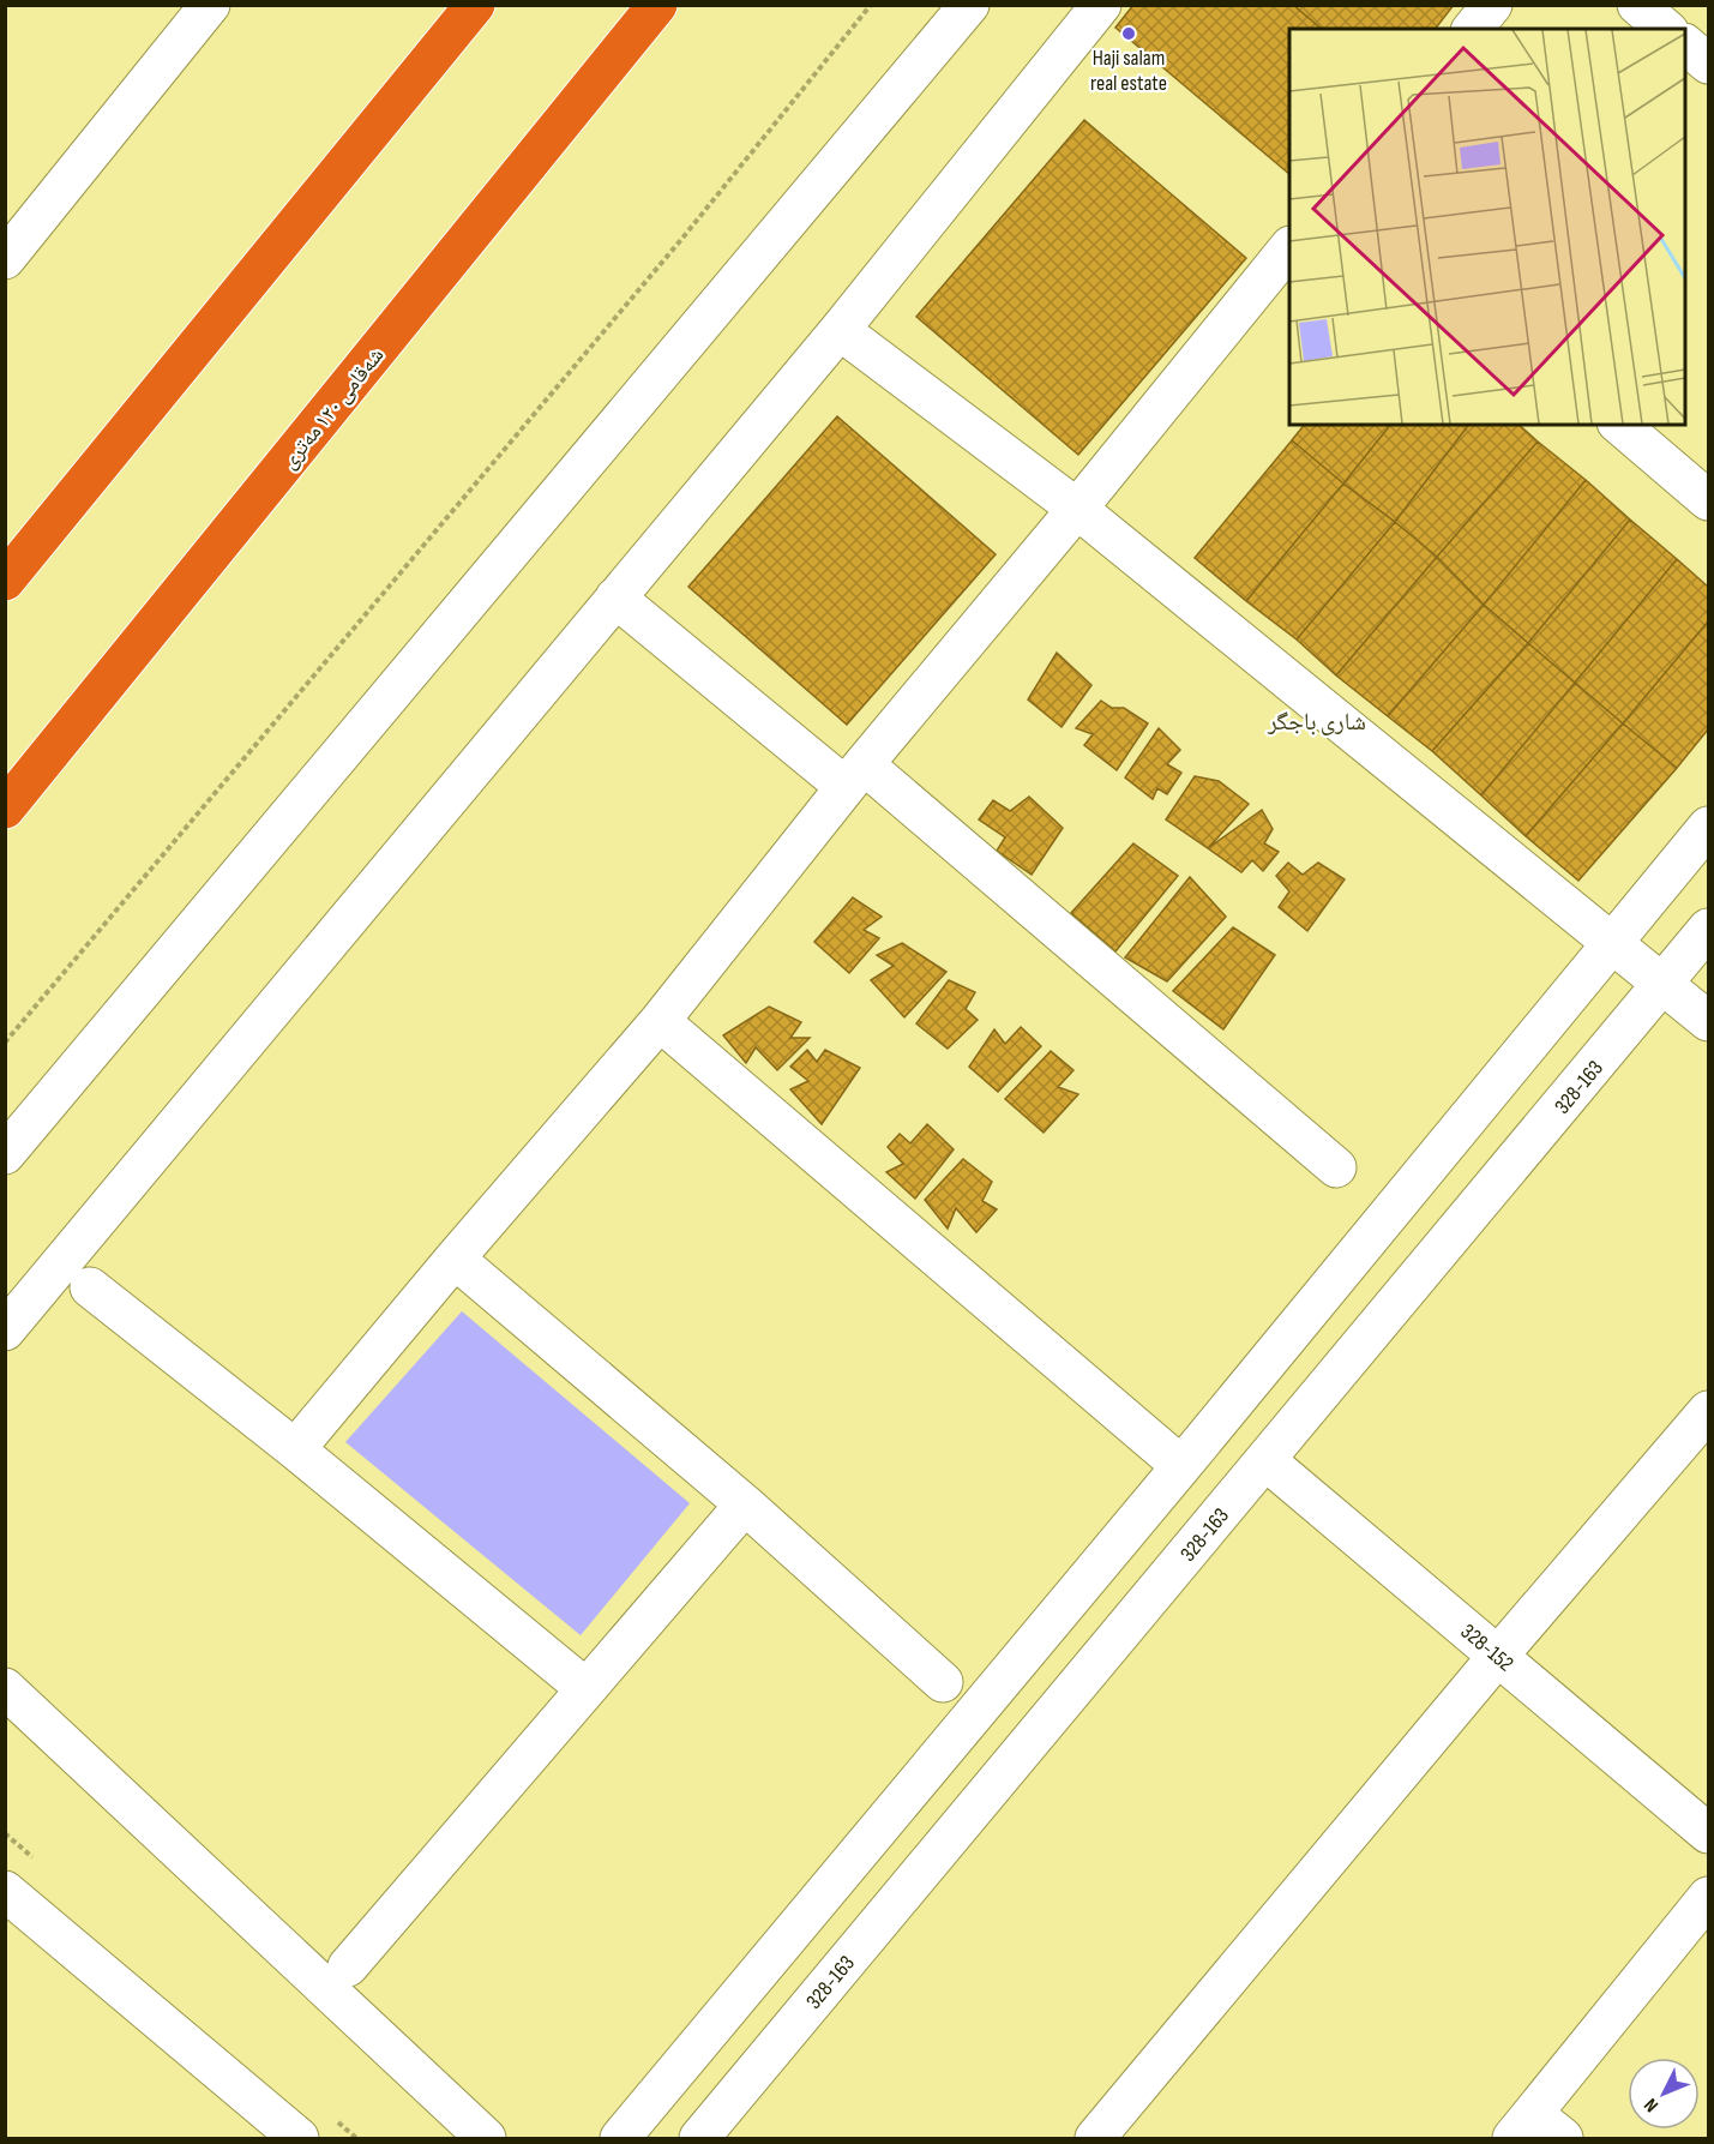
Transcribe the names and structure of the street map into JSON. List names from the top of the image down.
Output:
{
  "streets": {
    "highway": ["شەقامی ١٢٠ مەتری"],
    "street": ["328-163", "328-152"]
  },
  "crossings": [
    ["328-163", "328-152"]
  ],
  "districts": ["شاری باجگر"],
  "places": ["Haji salam real estate"],
  "north": "bottom left"
}
